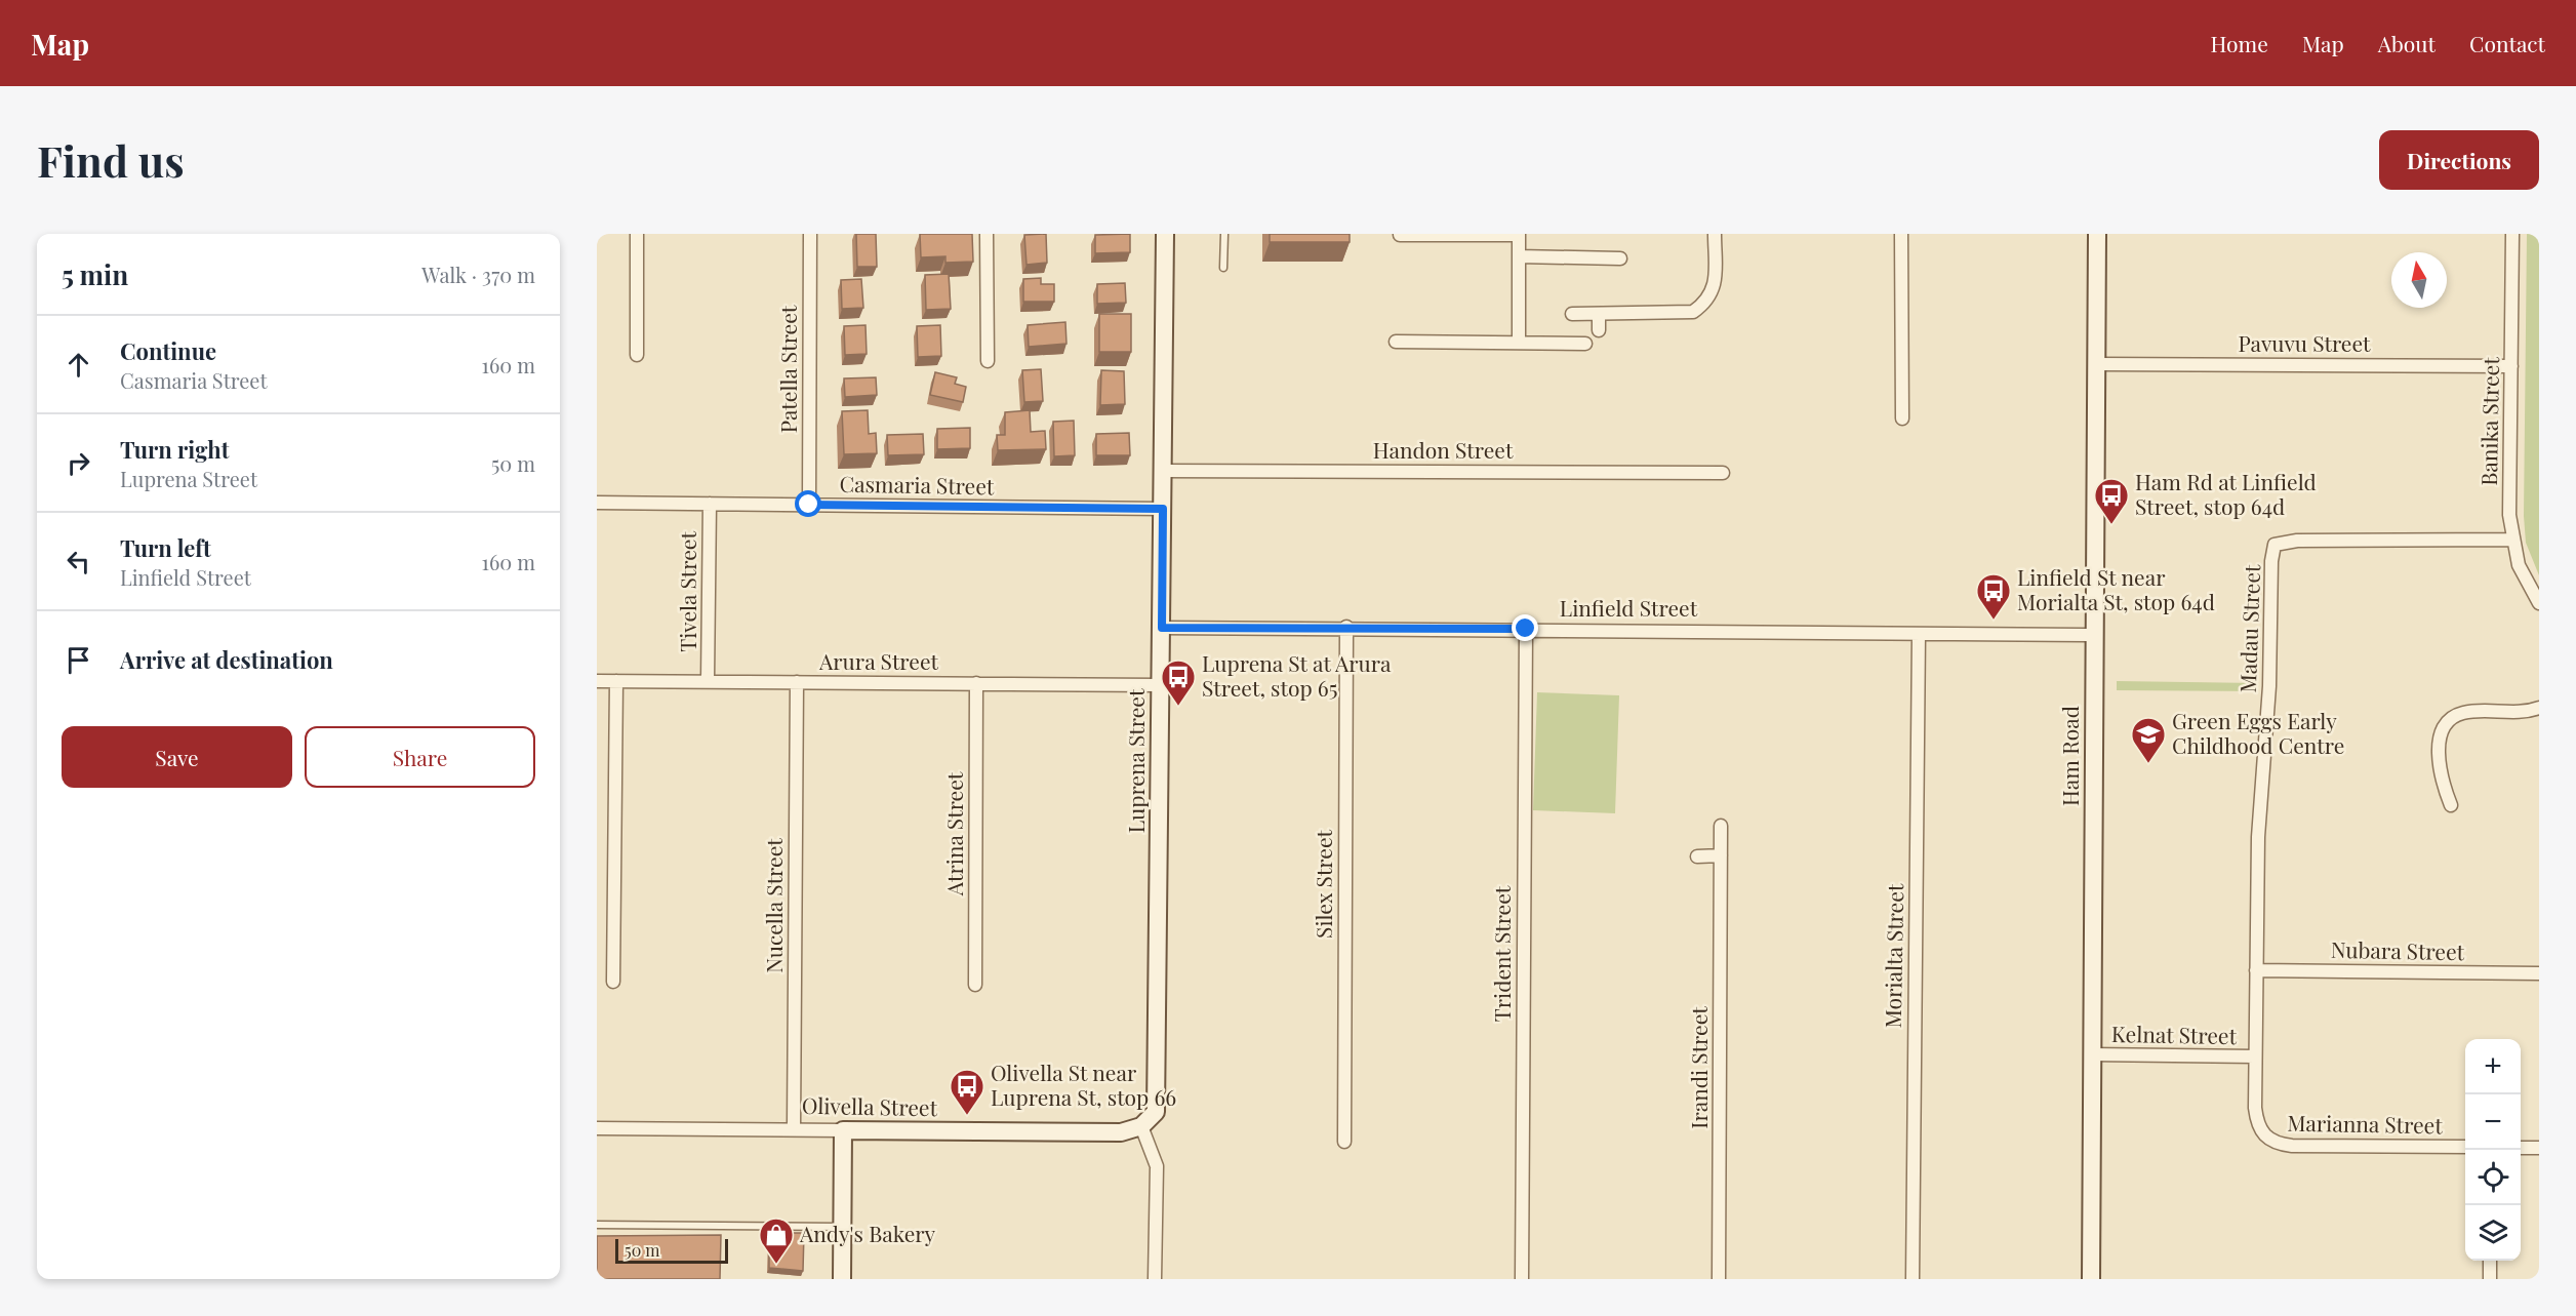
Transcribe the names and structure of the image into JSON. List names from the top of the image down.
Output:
{
  "streets": {
    "street": [
      "Pavuvu Street",
      "Patella Street",
      "Banika Street",
      "Handon Street",
      "Casmaria Street",
      "Tivela Street",
      "Linfield Street",
      "Madau Street",
      "Arura Street",
      "Ham Road",
      "Luprena Street",
      "Atrina Street",
      "Silex Street",
      "Nucella Street",
      "Nubara Street",
      "Trident Street",
      "Morialta Street",
      "Kelnat Street",
      "Irandi Street",
      "Olivella Street",
      "Marianna Street"
    ]
  },
  "crossings": [
    ["Pavuvu Street", "Banika Street"],
    ["Pavuvu Street", "Ham Road"],
    ["Patella Street", "Casmaria Street"],
    ["Banika Street", "Madau Street"],
    ["Handon Street", "Luprena Street"],
    ["Casmaria Street", "Tivela Street"],
    ["Casmaria Street", "Luprena Street"],
    ["Tivela Street", "Arura Street"],
    ["Linfield Street", "Ham Road"],
    ["Linfield Street", "Luprena Street"],
    ["Linfield Street", "Silex Street"],
    ["Linfield Street", "Trident Street"],
    ["Linfield Street", "Morialta Street"],
    ["Madau Street", "Nubara Street"],
    ["Madau Street", "Kelnat Street"],
    ["Madau Street", "Marianna Street"],
    ["Arura Street", "Luprena Street"],
    ["Arura Street", "Atrina Street"],
    ["Arura Street", "Nucella Street"],
    ["Ham Road", "Kelnat Street"],
    ["Luprena Street", "Olivella Street"],
    ["Nucella Street", "Olivella Street"]
  ],
  "places": {
    "bus stop": [
      "Ham Rd at Linfield Street, stop 64d",
      "Linfield St near Morialta St, stop 64d",
      "Luprena St at Arura Street, stop 65",
      "Olivella St near Luprena St, stop 66"
    ],
    "school or university": ["Green Eggs Early Childhood Centre"],
    "shop": ["Andy's Bakery"]
  },
  "scale_bar": "50 m",
  "north": "top",
  "page": {
    "header": "Map",
    "nav": [
      "Home",
      "Map",
      "About",
      "Contact"
    ],
    "buttons": [
      "Directions",
      ["Save", "Share"]
    ],
    "title": "Find us",
    "heading": ["5 min", "Walk · 370 m"],
    "list": [
      ["Continue", "Casmaria Street", "160 m"],
      ["Turn right", "Luprena Street", "50 m"],
      ["Turn left", "Linfield Street", "160 m"],
      "Arrive at destination"
    ],
    "map_buttons": ["+", "−"],
    "scale": "50 m"
  }
}
